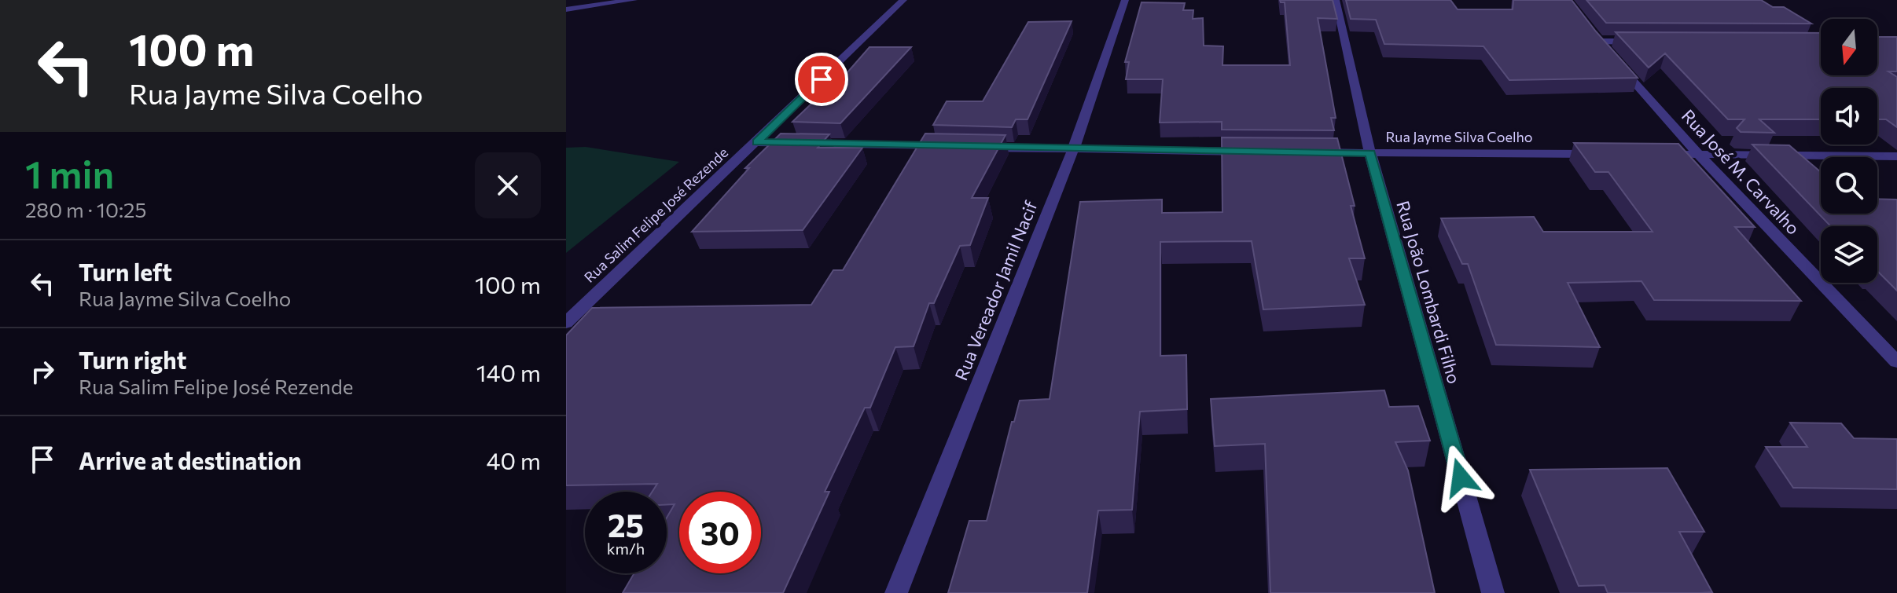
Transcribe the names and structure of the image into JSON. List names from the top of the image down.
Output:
{
  "streets": {
    "street": [
      "Rua Jayme Silva Coelho",
      "Rua José M. Carvalho",
      "Rua Salim Felipe José Rezende",
      "Rua Vereador Jamil Nacif",
      "Rua João Lombardi Filho"
    ]
  },
  "crossings": [
    ["Rua Jayme Silva Coelho", "Rua João Lombardi Filho"]
  ],
  "north": "bottom",
  "page": {
    "turn": ["100 m", "Rua Jayme Silva Coelho"],
    "heading": ["1 min", "280 m · 10:25"],
    "list": [
      {
        "name": "Turn left",
        "note": "Rua Jayme Silva Coelho",
        "value": "100 m"
      },
      {
        "name": "Turn right",
        "note": "Rua Salim Felipe José Rezende",
        "value": "140 m"
      },
      {
        "name": "Arrive at destination",
        "value": "40 m"
      }
    ],
    "speed": "25 km/h",
    "limit": "30"
  }
}
